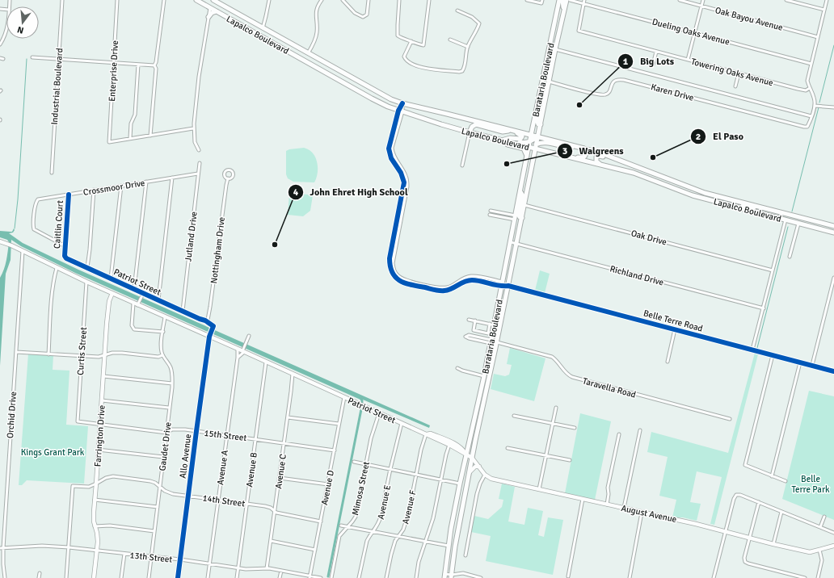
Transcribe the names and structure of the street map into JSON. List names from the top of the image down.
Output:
{
  "streets": {
    "main road": ["Lapalco Boulevard", "Barataria Boulevard"],
    "street": [
      "Oak Bayou Avenue",
      "Dueling Oaks Avenue",
      "Enterprise Drive",
      "Towering Oaks Avenue",
      "Industrial Boulevard",
      "Karen Drive",
      "Crossmoor Drive",
      "Caitlin Court",
      "Jutland Drive",
      "Oak Drive",
      "Nottingham Drive",
      "Richland Drive",
      "Patriot Street",
      "Belle Terre Road",
      "Curtis Street",
      "Taravella Road",
      "Orchid Drive",
      "15th Street",
      "Farrington Drive",
      "Gaudet Drive",
      "Allo Avenue",
      "Avenue A",
      "Avenue B",
      "Avenue C",
      "Avenue D",
      "Mimosa Street",
      "14th Street",
      "Avenue E",
      "Avenue F",
      "August Avenue",
      "13th Street"
    ]
  },
  "crossings": [
    ["Dueling Oaks Avenue", "Towering Oaks Avenue"],
    ["Lapalco Boulevard", "Barataria Boulevard"],
    ["Barataria Boulevard", "Karen Drive"],
    ["Barataria Boulevard", "Oak Drive"],
    ["Barataria Boulevard", "Richland Drive"],
    ["Barataria Boulevard", "Patriot Street"],
    ["Barataria Boulevard", "Belle Terre Road"],
    ["Barataria Boulevard", "Taravella Road"],
    ["Crossmoor Drive", "Caitlin Court"],
    ["Crossmoor Drive", "Jutland Drive"],
    ["Caitlin Court", "Patriot Street"],
    ["Jutland Drive", "Patriot Street"],
    ["Nottingham Drive", "Patriot Street"],
    ["Nottingham Drive", "Allo Avenue"],
    ["Patriot Street", "Curtis Street"],
    ["Patriot Street", "Orchid Drive"],
    ["Patriot Street", "Farrington Drive"],
    ["Patriot Street", "Gaudet Drive"],
    ["Patriot Street", "Allo Avenue"],
    ["Patriot Street", "Avenue A"],
    ["Patriot Street", "Avenue B"],
    ["Patriot Street", "Avenue C"],
    ["Patriot Street", "Avenue D"],
    ["Patriot Street", "Mimosa Street"],
    ["Patriot Street", "Avenue E"],
    ["Patriot Street", "Avenue F"],
    ["Curtis Street", "15th Street"],
    ["Orchid Drive", "13th Street"],
    ["15th Street", "Farrington Drive"],
    ["15th Street", "Gaudet Drive"],
    ["15th Street", "Allo Avenue"],
    ["15th Street", "Avenue A"],
    ["15th Street", "Avenue B"],
    ["15th Street", "Avenue C"],
    ["15th Street", "Avenue D"],
    ["Farrington Drive", "14th Street"],
    ["Farrington Drive", "13th Street"],
    ["Gaudet Drive", "14th Street"],
    ["Gaudet Drive", "13th Street"],
    ["Allo Avenue", "14th Street"],
    ["Allo Avenue", "13th Street"],
    ["Avenue A", "14th Street"],
    ["Avenue A", "13th Street"],
    ["Avenue B", "14th Street"],
    ["Avenue B", "13th Street"],
    ["Avenue C", "14th Street"],
    ["Avenue C", "13th Street"],
    ["Avenue D", "14th Street"],
    ["Avenue D", "13th Street"],
    ["14th Street", "13th Street"]
  ],
  "parks": ["Kings Grant Park", "Belle Terre Park"],
  "places": [
    "Big Lots",
    "El Paso",
    "Walgreens",
    "John Ehret High School"
  ],
  "north": "bottom"
}
